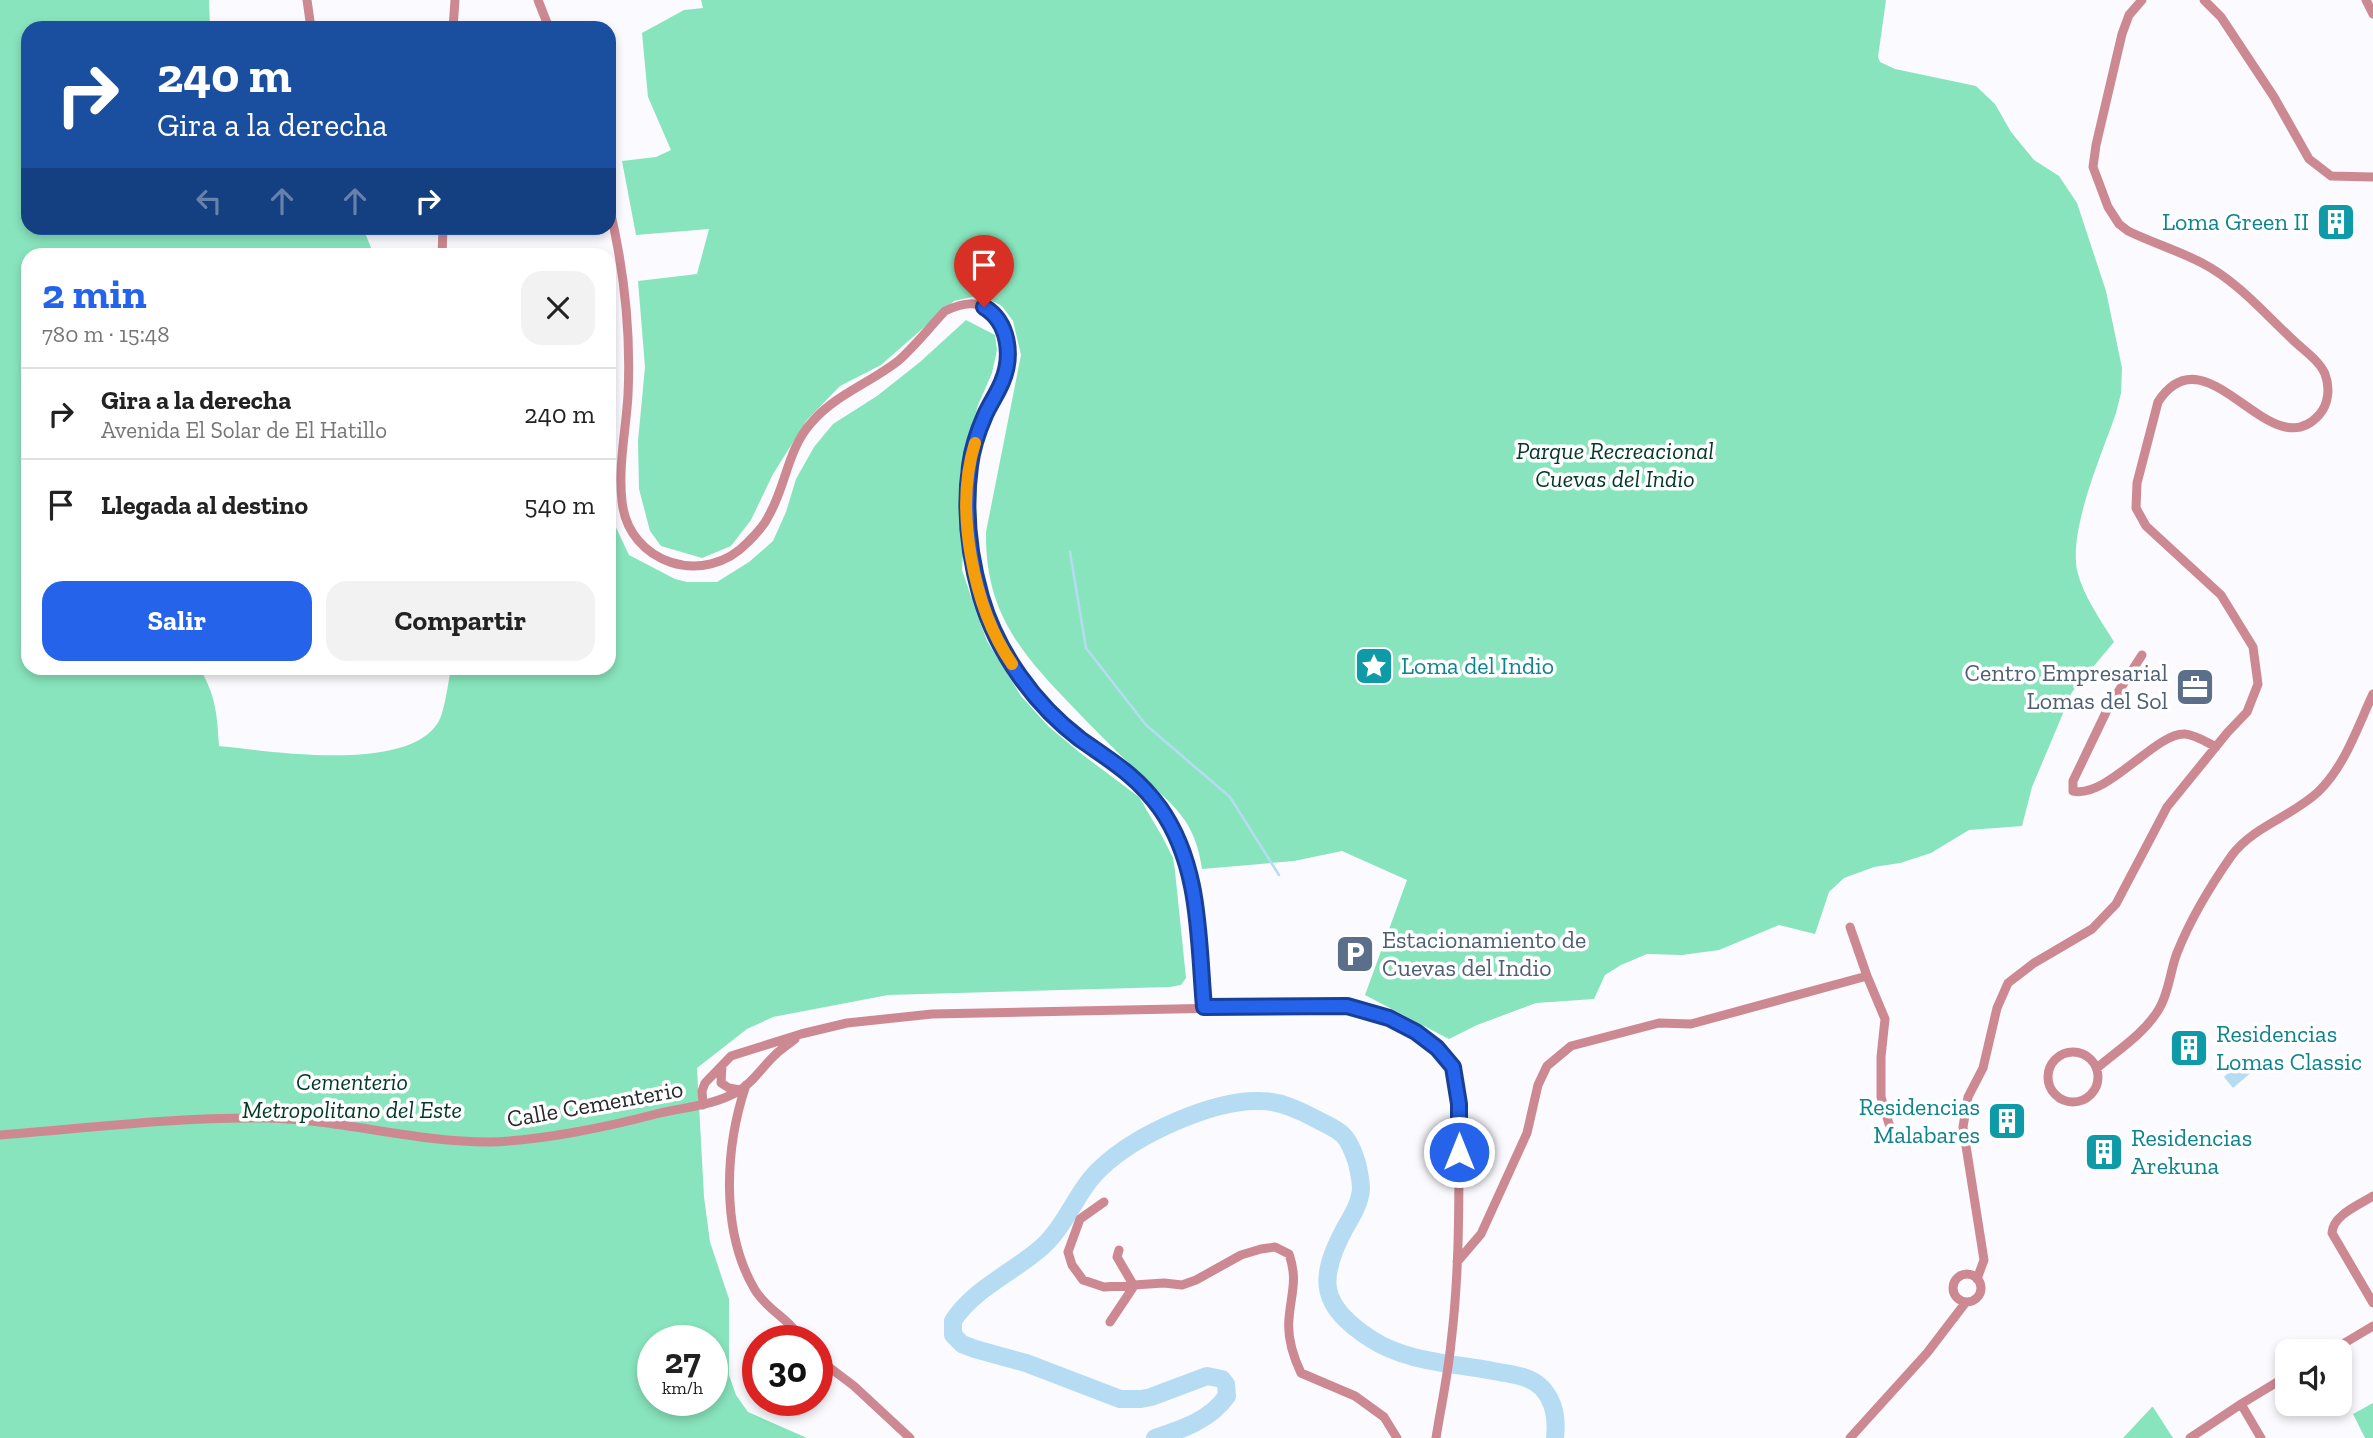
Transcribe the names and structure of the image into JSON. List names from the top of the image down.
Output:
{
  "streets": {
    "street": ["Calle Cementerio"]
  },
  "parks": ["Parque Recreacional Cuevas del Indio", "Cementerio Metropolitano del Este"],
  "places": {
    "building": [
      "Loma Green II",
      "Residencias Lomas Classic",
      "Residencias Malabares",
      "Residencias Arekuna"
    ],
    "place": ["Loma del Indio"],
    "office": ["Centro Empresarial Lomas del Sol"],
    "parking": ["Estacionamiento de Cuevas del Indio"]
  },
  "page": {
    "turn": ["240 m", "Gira a la derecha"],
    "heading": ["2 min", "780 m · 15:48"],
    "list": [
      {
        "name": "Gira a la derecha",
        "note": "Avenida El Solar de El Hatillo",
        "value": "240 m"
      },
      {
        "name": "Llegada al destino",
        "value": "540 m"
      }
    ],
    "buttons": ["Salir", "Compartir"],
    "speed": "27 km/h",
    "limit": "30"
  }
}
